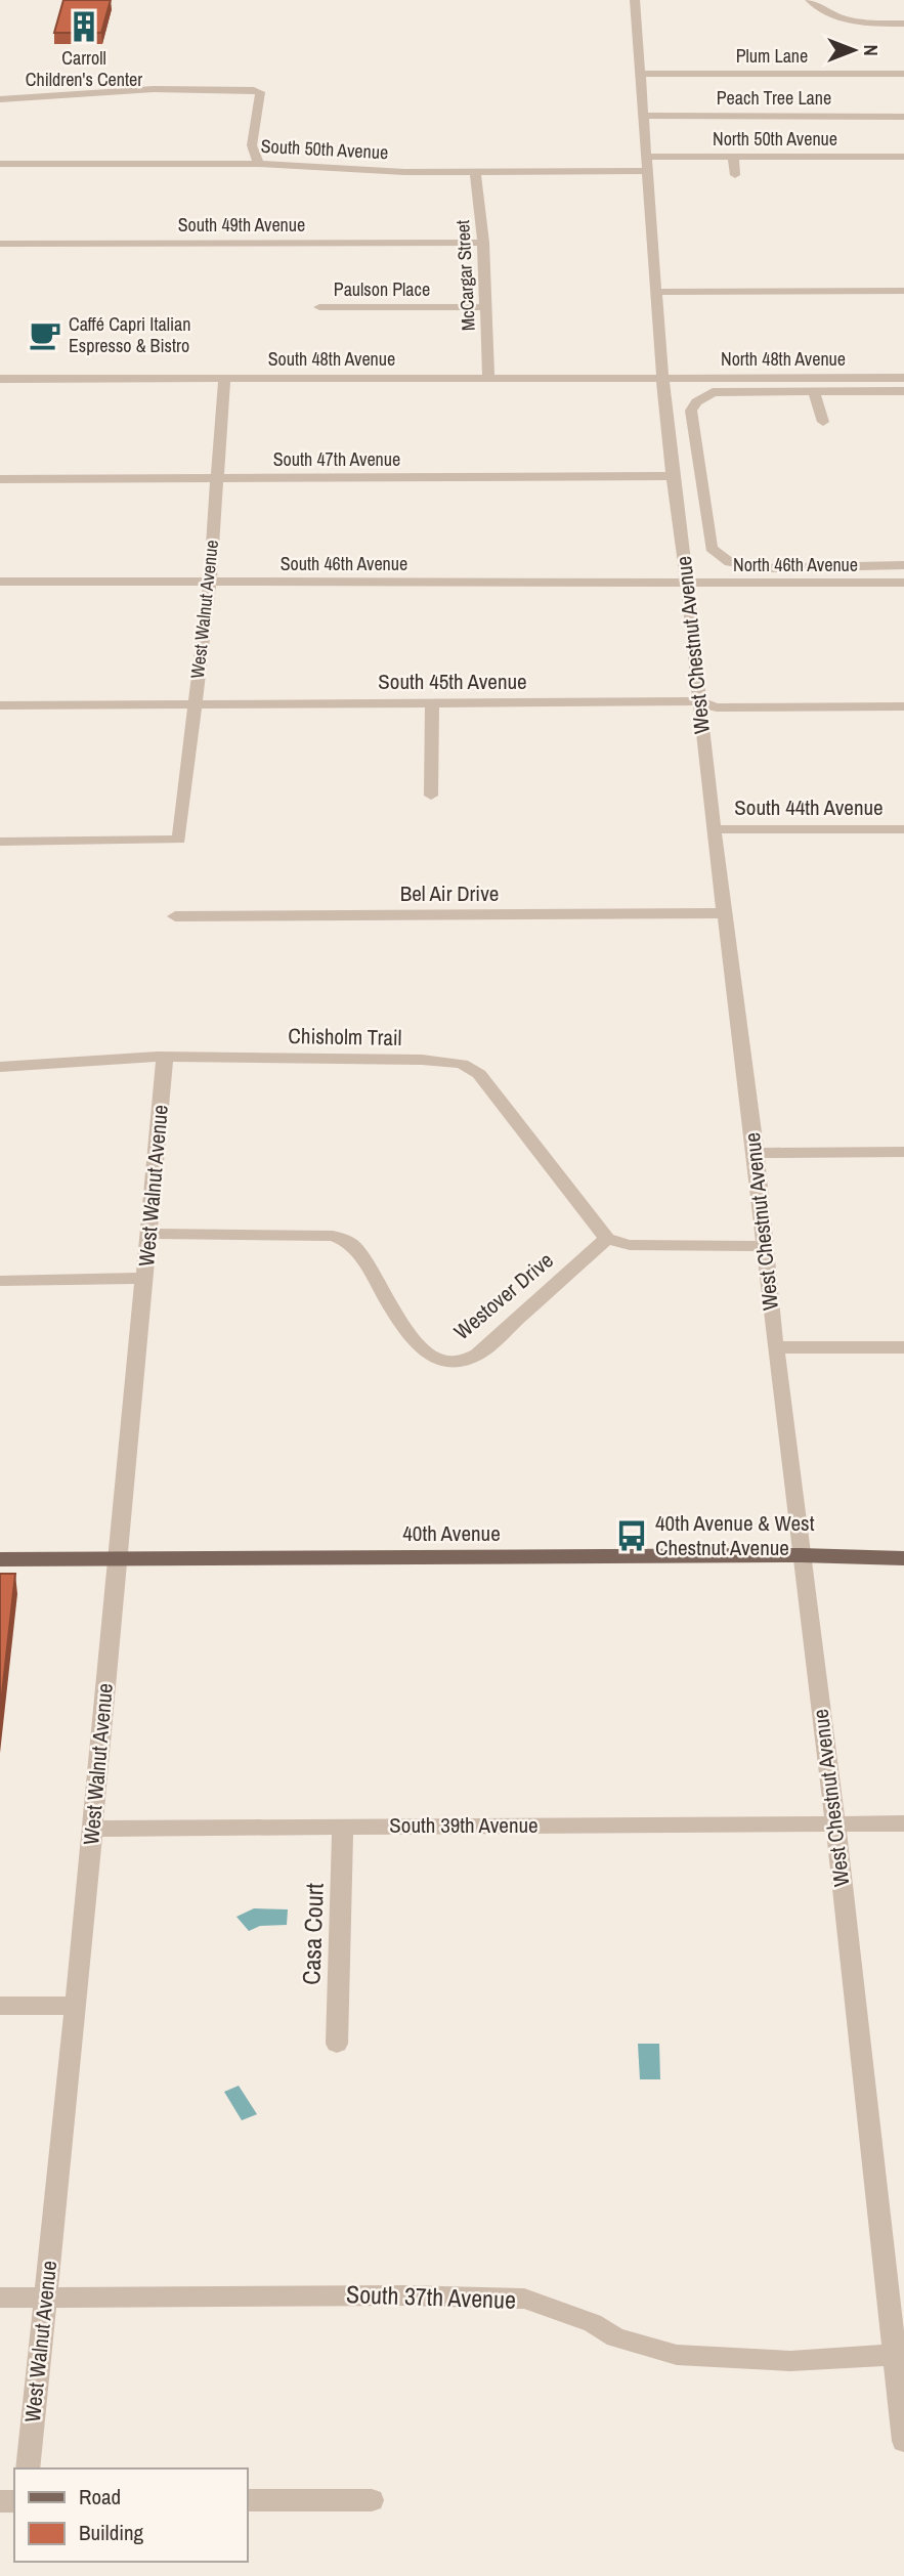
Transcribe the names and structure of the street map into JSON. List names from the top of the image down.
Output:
{
  "streets": {
    "main road": ["40th Avenue"],
    "street": [
      "Plum Lane",
      "Peach Tree Lane",
      "North 50th Avenue",
      "South 50th Avenue",
      "South 49th Avenue",
      "McCargar Street",
      "Paulson Place",
      "South 48th Avenue",
      "North 48th Avenue",
      "South 47th Avenue",
      "South 46th Avenue",
      "North 46th Avenue",
      "West Walnut Avenue",
      "West Chestnut Avenue",
      "South 45th Avenue",
      "South 44th Avenue",
      "Bel Air Drive",
      "Chisholm Trail",
      "Westover Drive",
      "South 39th Avenue",
      "Casa Court",
      "South 37th Avenue"
    ]
  },
  "crossings": [
    ["Plum Lane", "West Chestnut Avenue"],
    ["Peach Tree Lane", "West Chestnut Avenue"],
    ["North 50th Avenue", "West Chestnut Avenue"],
    ["South 50th Avenue", "McCargar Street"],
    ["South 50th Avenue", "West Chestnut Avenue"],
    ["South 49th Avenue", "McCargar Street"],
    ["McCargar Street", "Paulson Place"],
    ["McCargar Street", "South 48th Avenue"],
    ["South 48th Avenue", "North 48th Avenue"],
    ["South 48th Avenue", "West Walnut Avenue"],
    ["South 48th Avenue", "West Chestnut Avenue"],
    ["North 48th Avenue", "West Chestnut Avenue"],
    ["South 47th Avenue", "West Walnut Avenue"],
    ["South 47th Avenue", "West Chestnut Avenue"],
    ["South 46th Avenue", "North 46th Avenue"],
    ["South 46th Avenue", "West Walnut Avenue"],
    ["South 46th Avenue", "West Chestnut Avenue"],
    ["North 46th Avenue", "West Chestnut Avenue"],
    ["West Walnut Avenue", "South 45th Avenue"],
    ["West Walnut Avenue", "Chisholm Trail"],
    ["West Walnut Avenue", "Westover Drive"],
    ["West Walnut Avenue", "40th Avenue"],
    ["West Walnut Avenue", "South 39th Avenue"],
    ["West Walnut Avenue", "South 37th Avenue"],
    ["West Chestnut Avenue", "South 45th Avenue"],
    ["West Chestnut Avenue", "South 44th Avenue"],
    ["West Chestnut Avenue", "Bel Air Drive"],
    ["West Chestnut Avenue", "40th Avenue"],
    ["West Chestnut Avenue", "South 39th Avenue"],
    ["West Chestnut Avenue", "South 37th Avenue"],
    ["Chisholm Trail", "Westover Drive"],
    ["South 39th Avenue", "Casa Court"]
  ],
  "places": {
    "building": ["Carroll Children's Center"],
    "cafe": ["Caffé Capri Italian Espresso & Bistro"],
    "bus stop": ["40th Avenue & West Chestnut Avenue"]
  },
  "legend": ["Road", "Building"],
  "north": "right"
}
